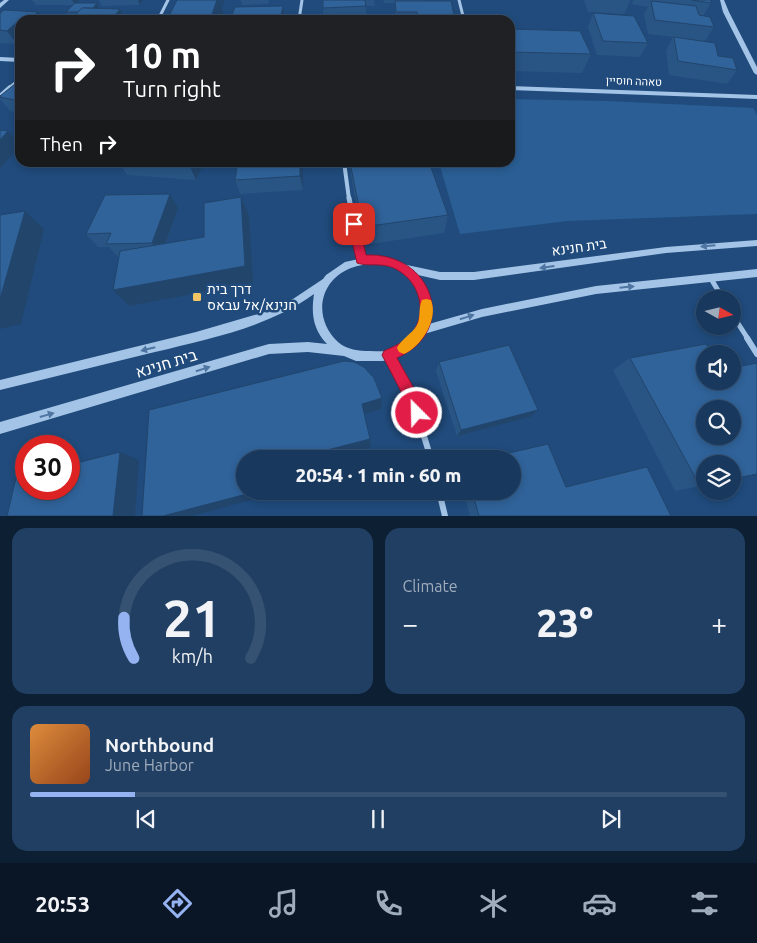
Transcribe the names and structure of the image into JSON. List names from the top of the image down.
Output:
{
  "streets": {
    "street": ["טאהה חוסיין", "בית חנינא"]
  },
  "places": {
    "transit": ["דרך בית חנינא/אל עבאס"]
  },
  "north": "right",
  "page": {
    "turn": ["10 m", "Turn right"],
    "then": "Then",
    "limit": "30",
    "trip": "20:54 · 1 min · 60 m",
    "tile": "Climate",
    "heat": ["−", "23°", "+"],
    "song": ["Northbound", "June Harbor"],
    "tabs": "20:53",
    "gauge": ["21", "km/h"]
  }
}
